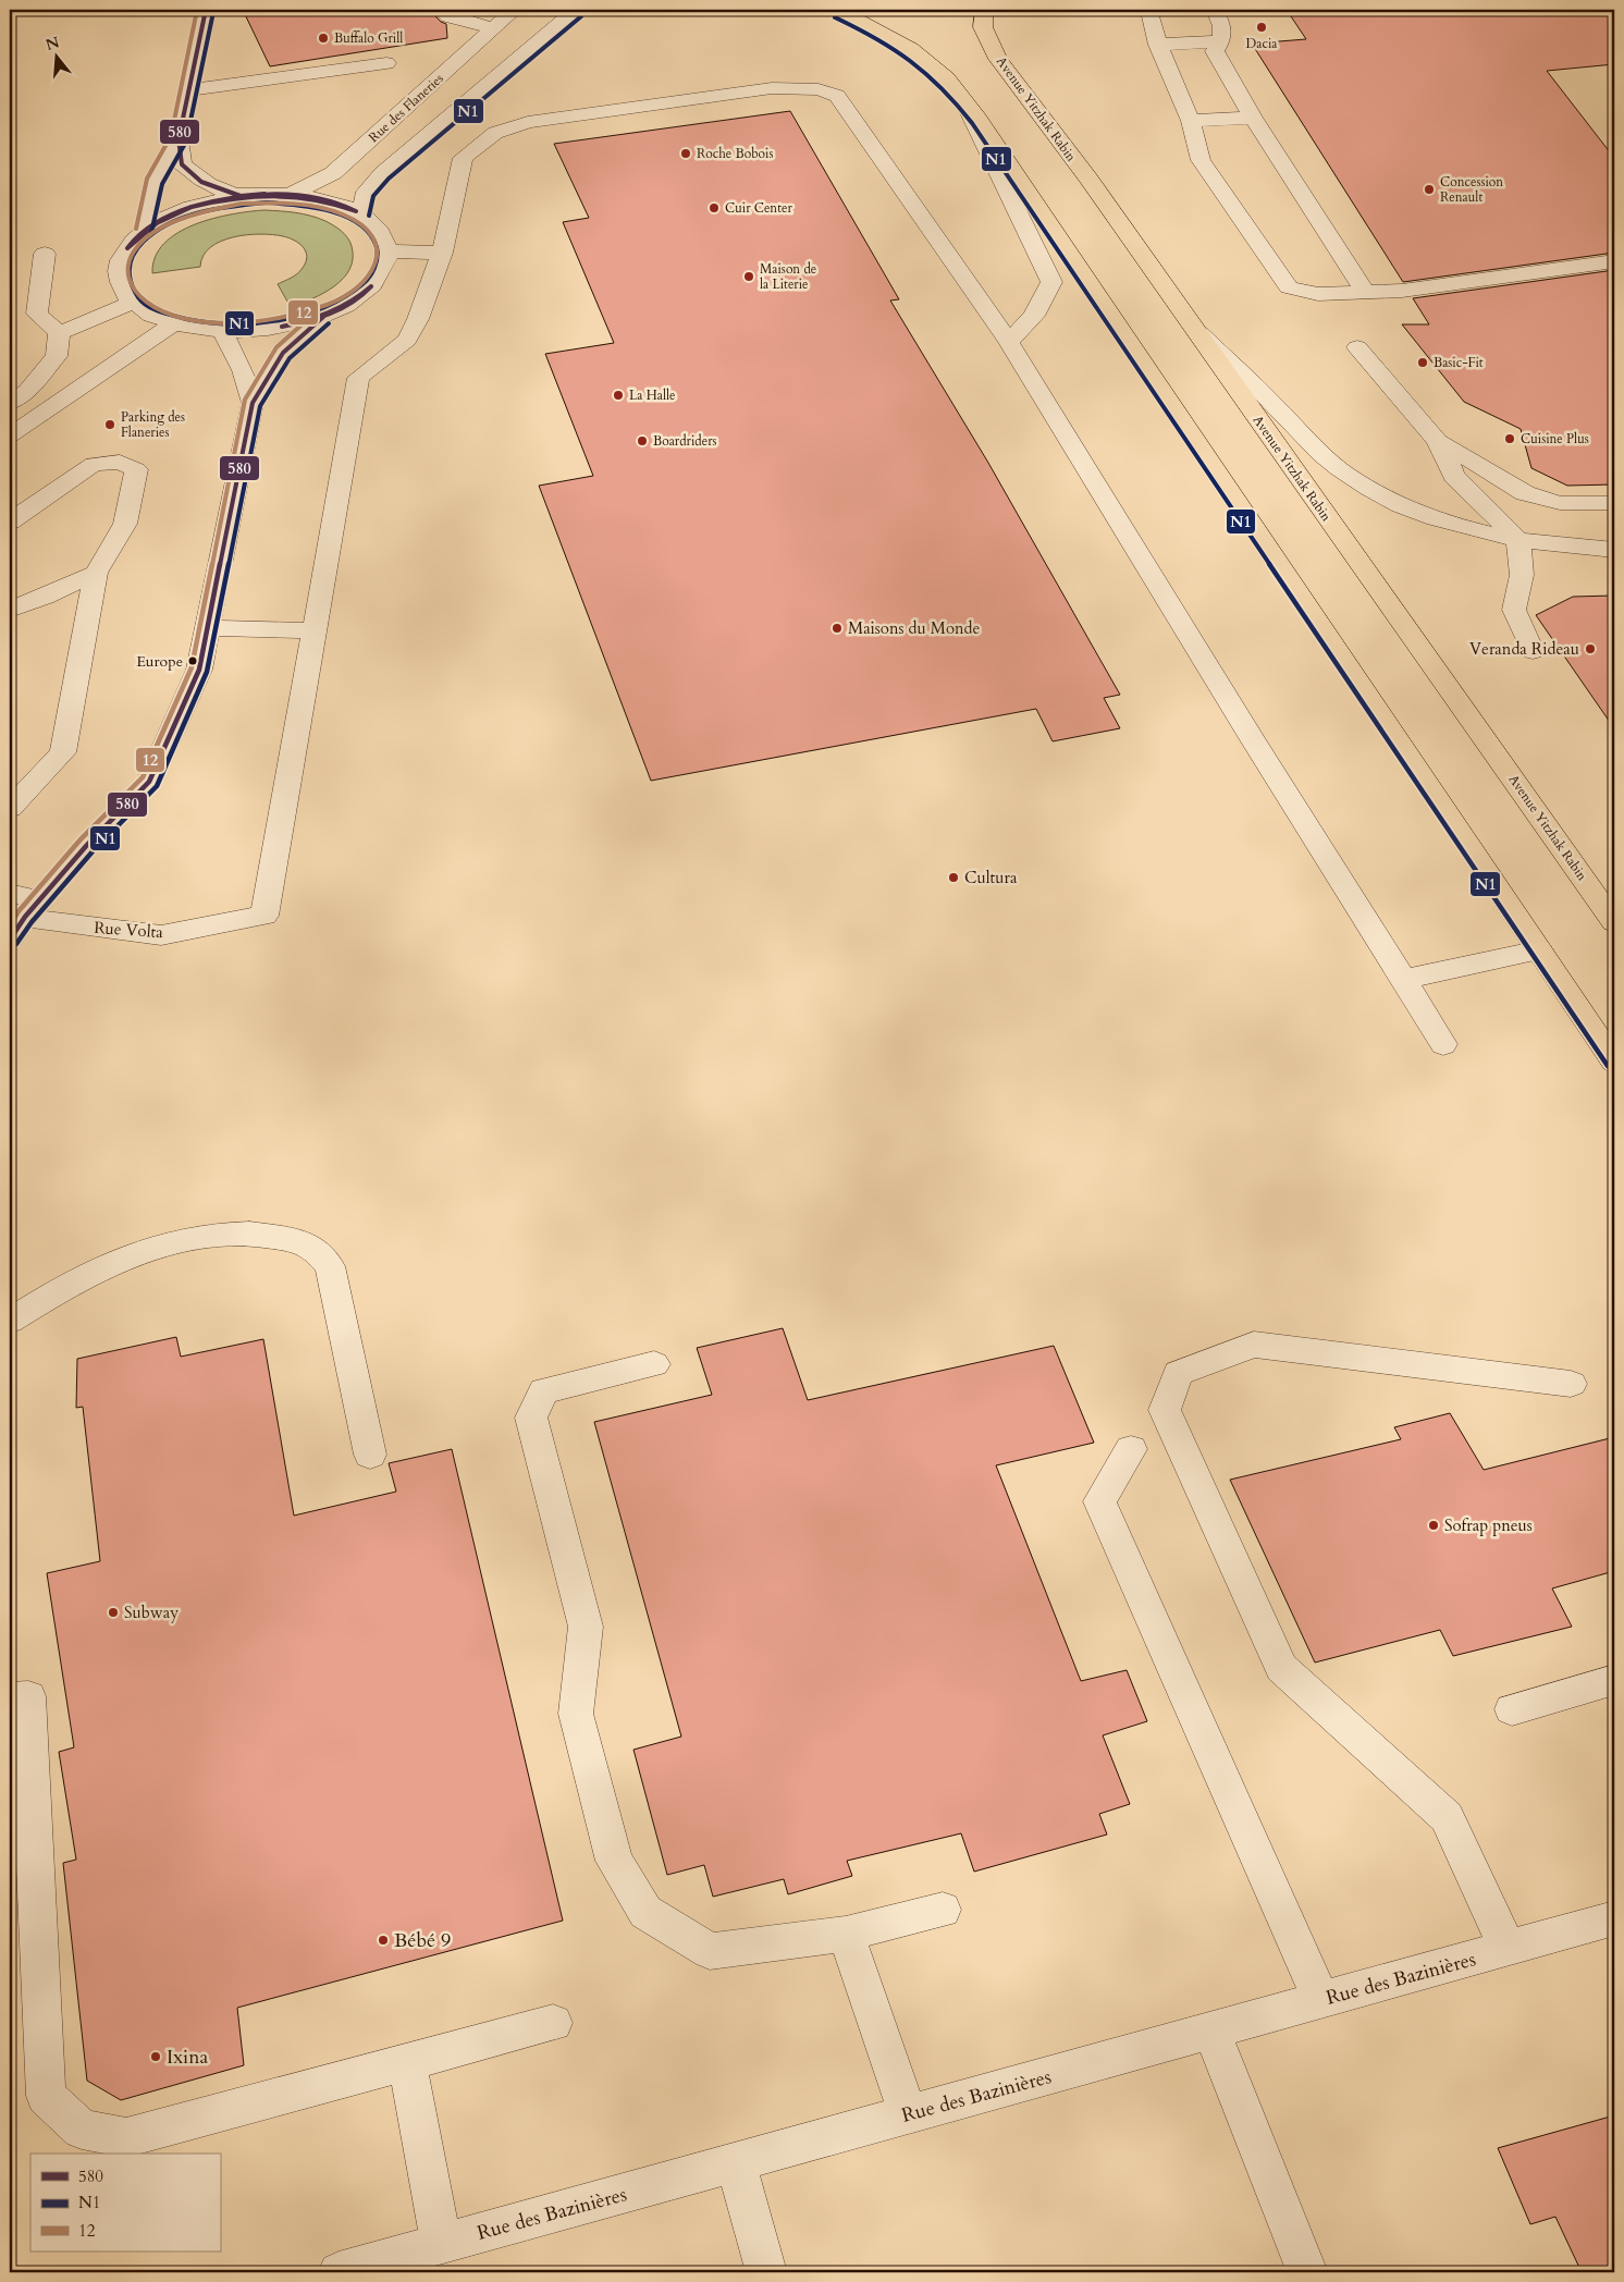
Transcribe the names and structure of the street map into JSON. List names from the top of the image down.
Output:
{
  "streets": {
    "main road": ["Avenue Yitzhak Rabin"],
    "street": ["Rue des Flaneries", "Rue Volta", "Rue des Bazinières"]
  },
  "places": [
    "Dacia",
    "Buffalo Grill",
    "Roche Bobois",
    "Concession Renault",
    "Cuir Center",
    "Maison de la Literie",
    "Basic-Fit",
    "La Halle",
    "Parking des Flaneries",
    "Cuisine Plus",
    "Boardriders",
    "Maisons du Monde",
    "Veranda Rideau",
    "Europe",
    "Cultura",
    "Sofrap pneus",
    "Subway",
    "Bébé 9",
    "Ixina"
  ],
  "lines": ["transit line 580", "transit line 12", "transit line N1"],
  "legend": ["580", "N1", "12"],
  "north": "top"
}
